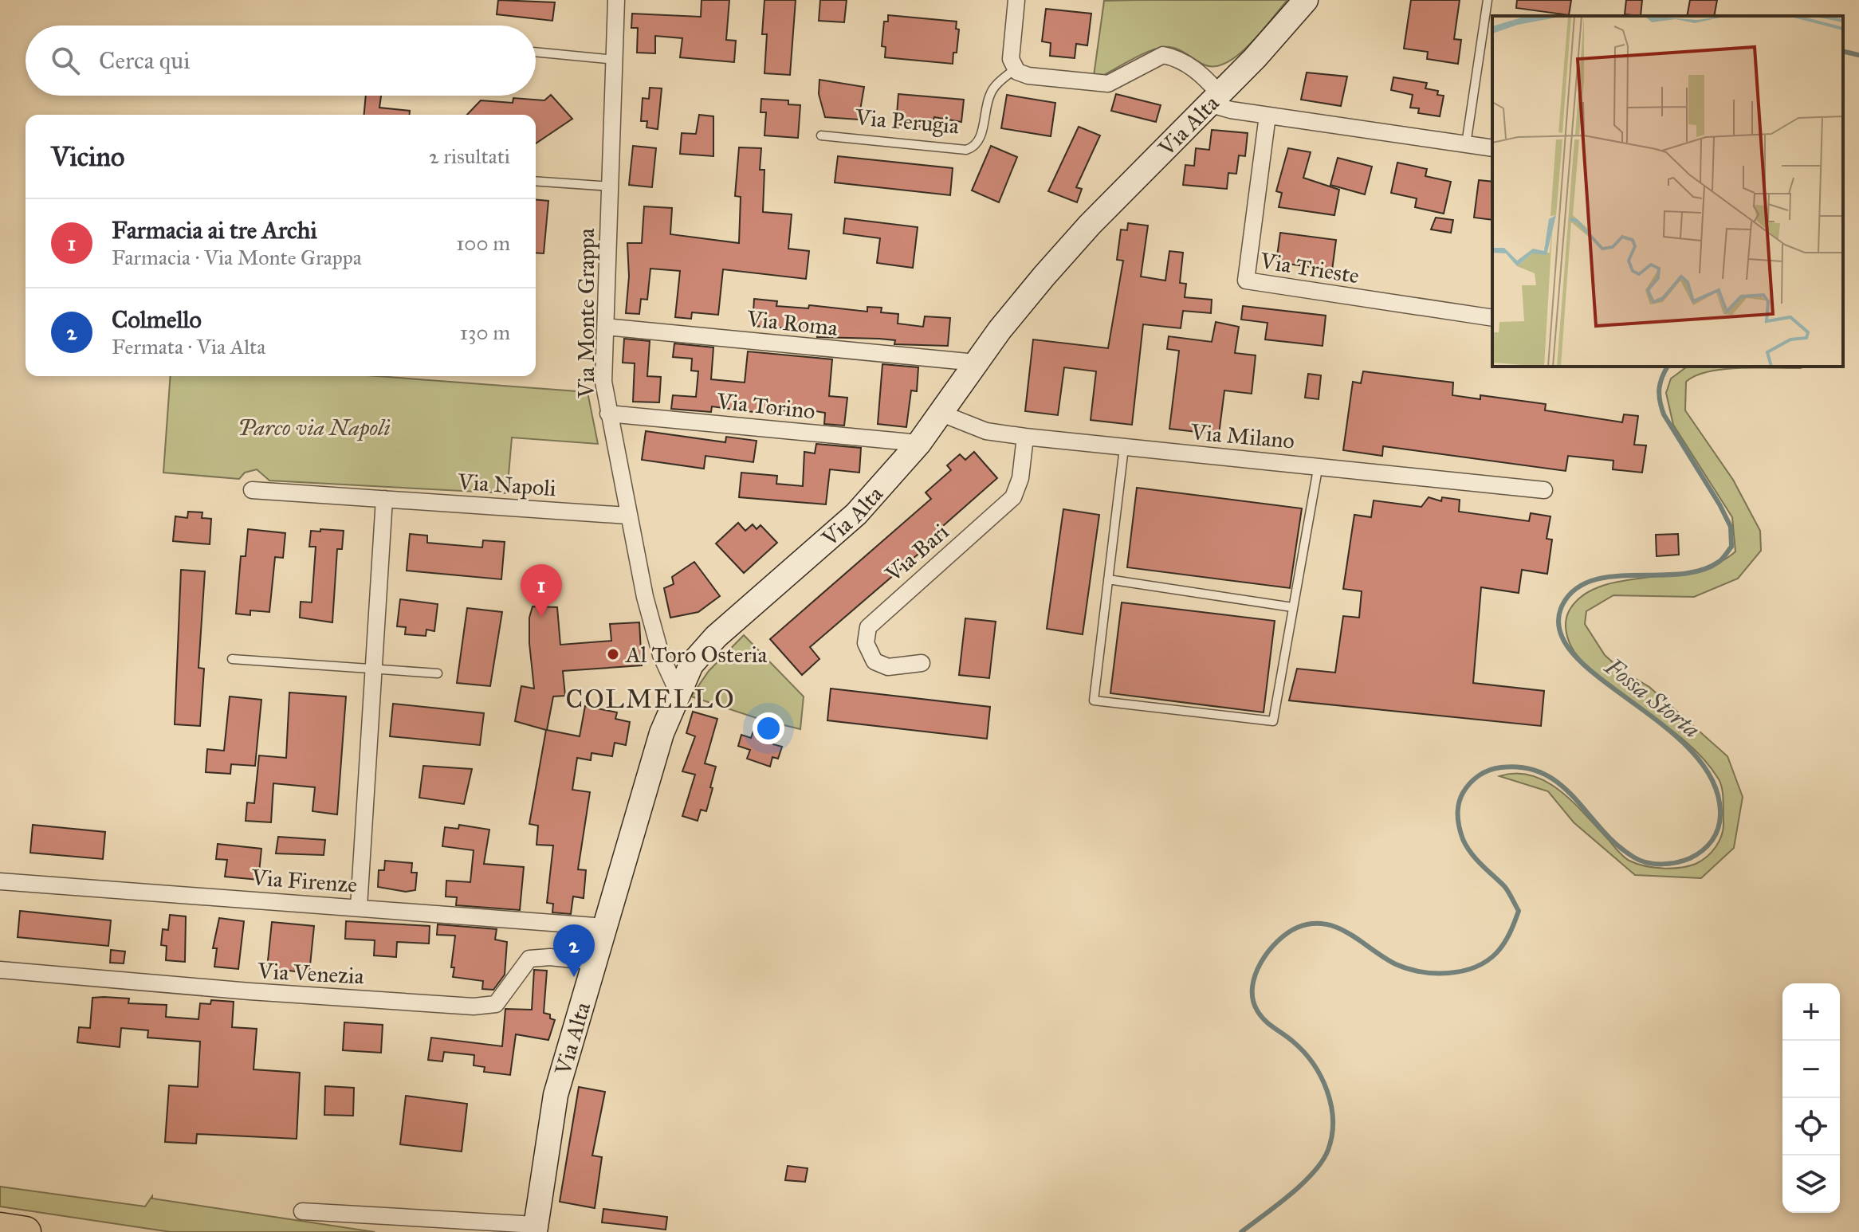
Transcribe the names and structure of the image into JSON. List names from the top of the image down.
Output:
{
  "streets": {
    "main road": ["Via Alta"],
    "street": [
      "Via Trieste",
      "Via Monte Grappa",
      "Via Roma",
      "Via Torino",
      "Via Milano",
      "Via Napoli",
      "Via Bari",
      "Via Firenze",
      "Via Venezia"
    ],
    "lane": ["Via Perugia"]
  },
  "crossings": [
    ["Via Alta", "Via Monte Grappa"],
    ["Via Alta", "Via Roma"],
    ["Via Alta", "Via Torino"],
    ["Via Alta", "Via Milano"],
    ["Via Alta", "Via Firenze"],
    ["Via Alta", "Via Venezia"],
    ["Via Monte Grappa", "Via Roma"],
    ["Via Monte Grappa", "Via Torino"],
    ["Via Monte Grappa", "Via Napoli"],
    ["Via Milano", "Via Bari"]
  ],
  "districts": ["COLMELLO"],
  "water": ["Fossa Storta"],
  "parks": ["Parco via Napoli"],
  "places": ["Al Toro Osteria"],
  "page": {
    "search": "Cerca qui",
    "heading": ["Vicino", "2 risultati"],
    "list": [
      {
        "mark": "1",
        "name": "Farmacia ai tre Archi",
        "note": "Farmacia · Via Monte Grappa",
        "value": "100 m"
      },
      {
        "mark": "2",
        "name": "Colmello",
        "note": "Fermata · Via Alta",
        "value": "130 m"
      }
    ],
    "pins": ["1", "2"],
    "map_buttons": ["+", "−"]
  }
}
